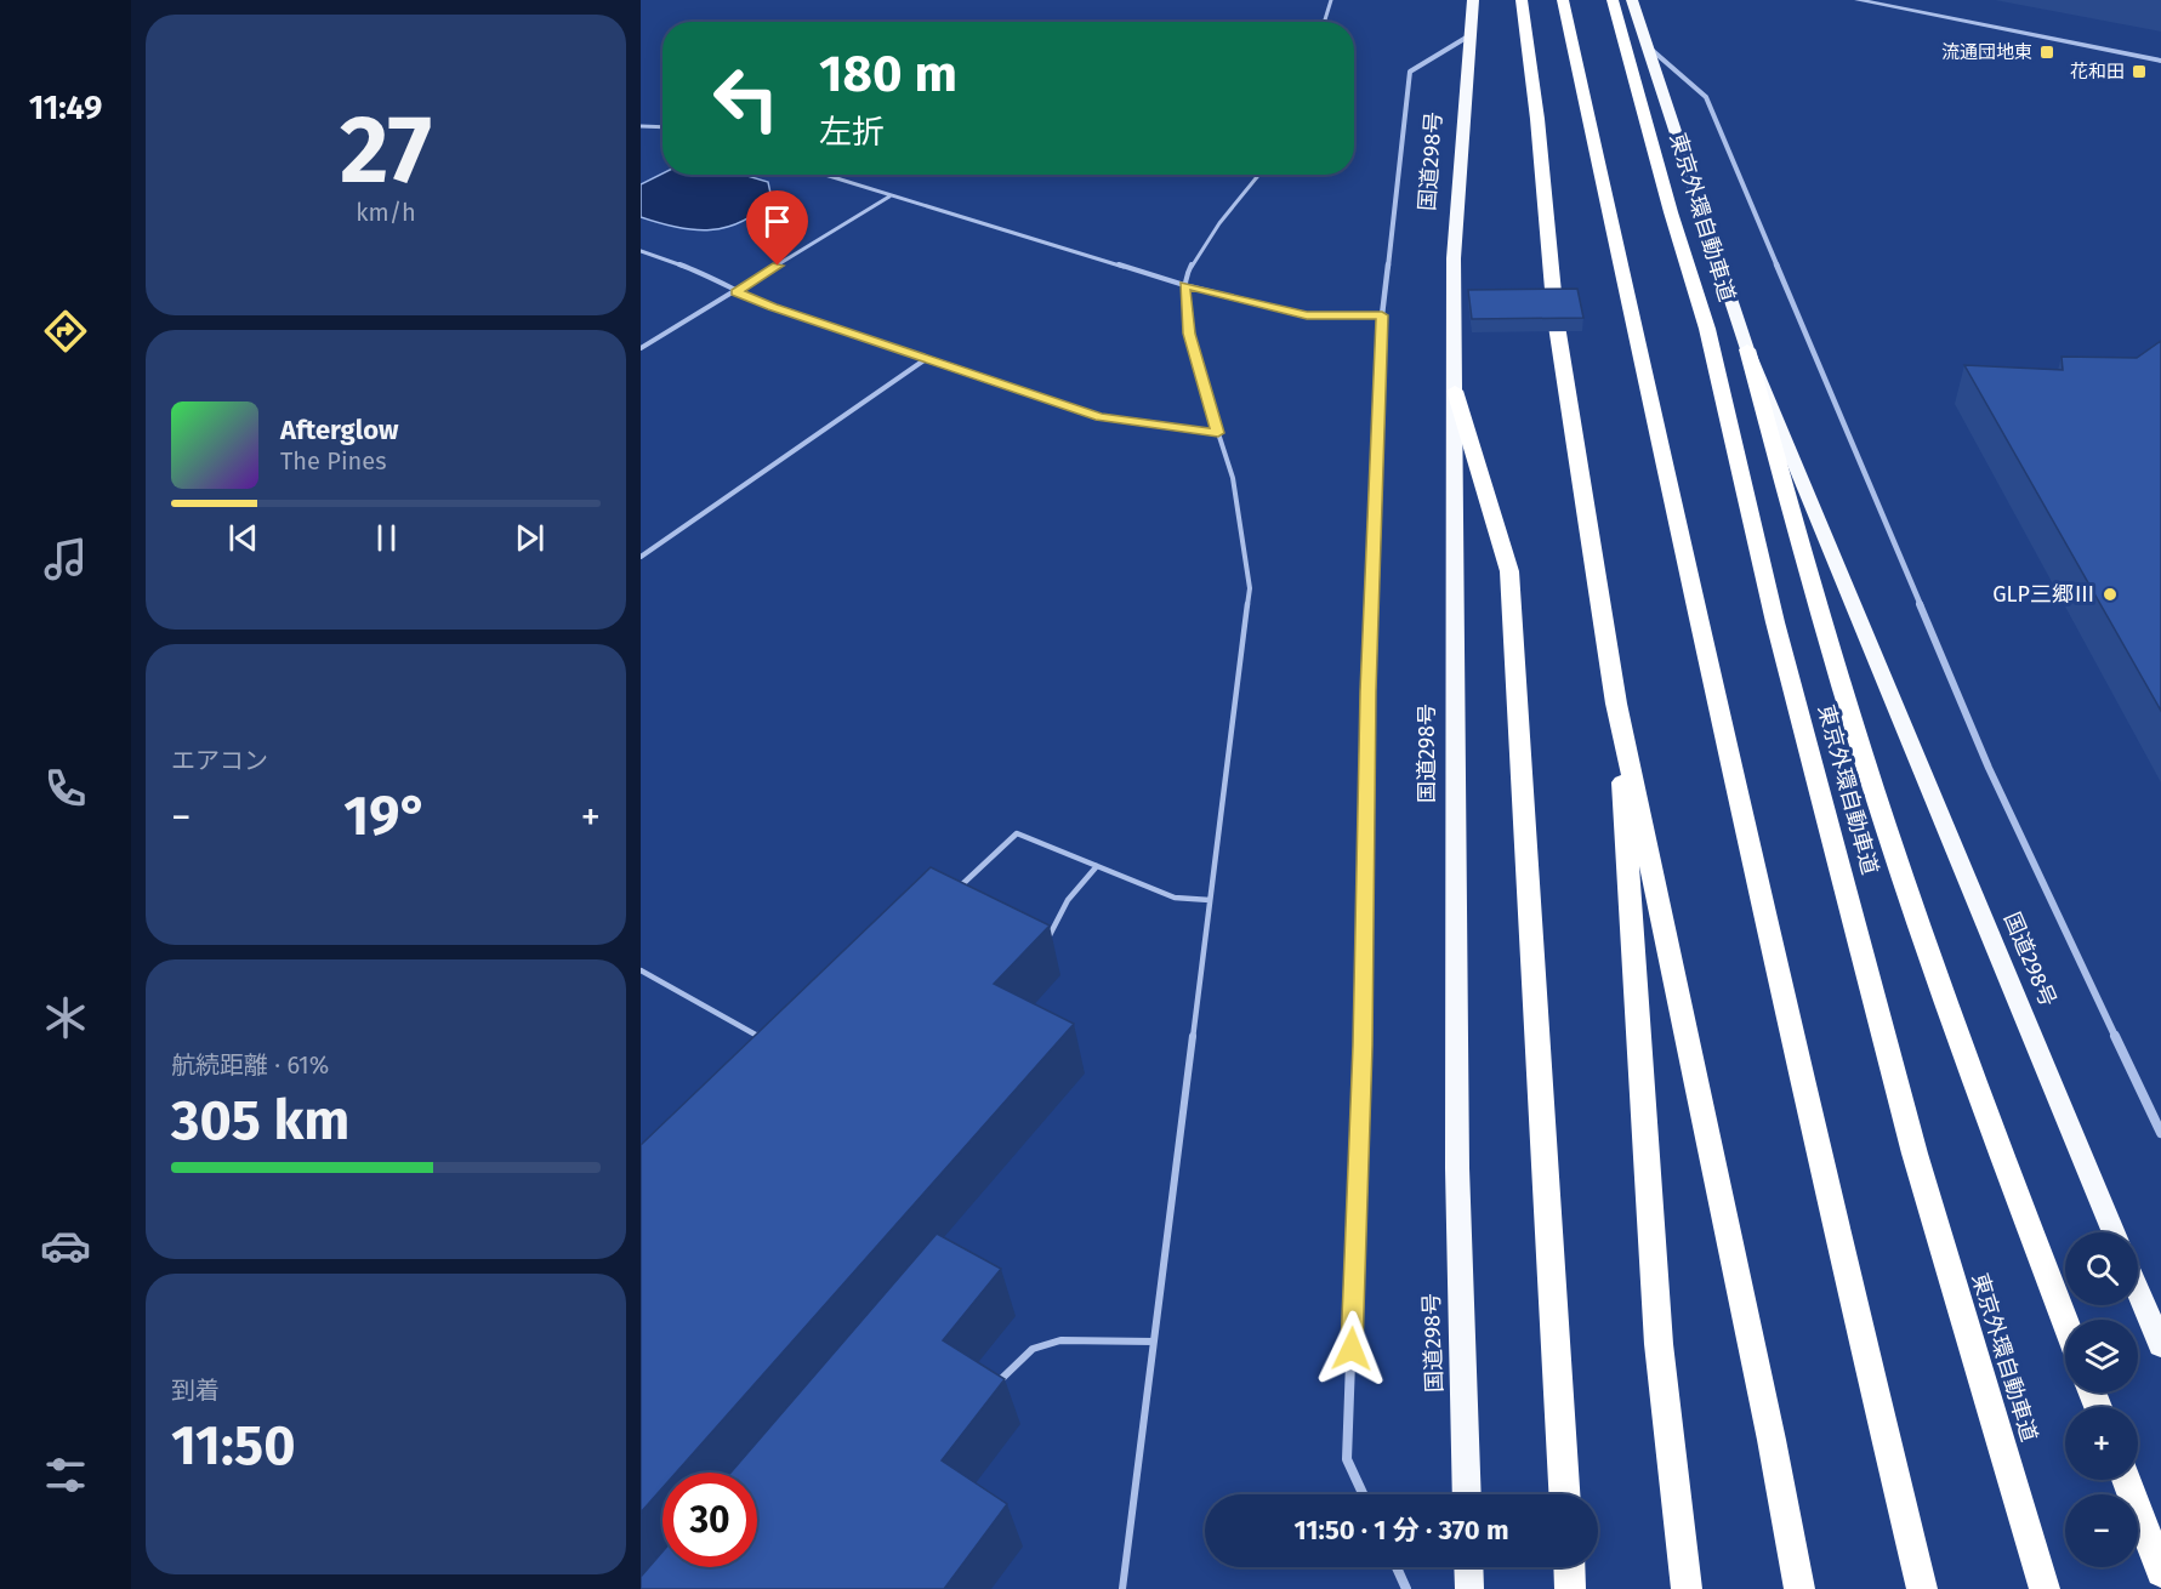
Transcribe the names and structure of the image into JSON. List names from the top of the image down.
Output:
{
  "streets": {
    "highway": ["国道298号", "東京外環自動車道"]
  },
  "places": {
    "transit": ["流通団地東", "花和田"],
    "other": ["GLP三郷Ⅲ"]
  },
  "page": {
    "tabs": "11:49",
    "tile": [
      ["27", "km/h"],
      "エアコン",
      ["航続距離 · 61%", "305 km"],
      ["到着", "11:50"]
    ],
    "turn": ["180 m", "左折"],
    "song": ["Afterglow", "The Pines"],
    "heat": ["−", "19°", "+"],
    "map_buttons": ["+", "−"],
    "limit": "30",
    "trip": "11:50 · 1 分 · 370 m"
  }
}
